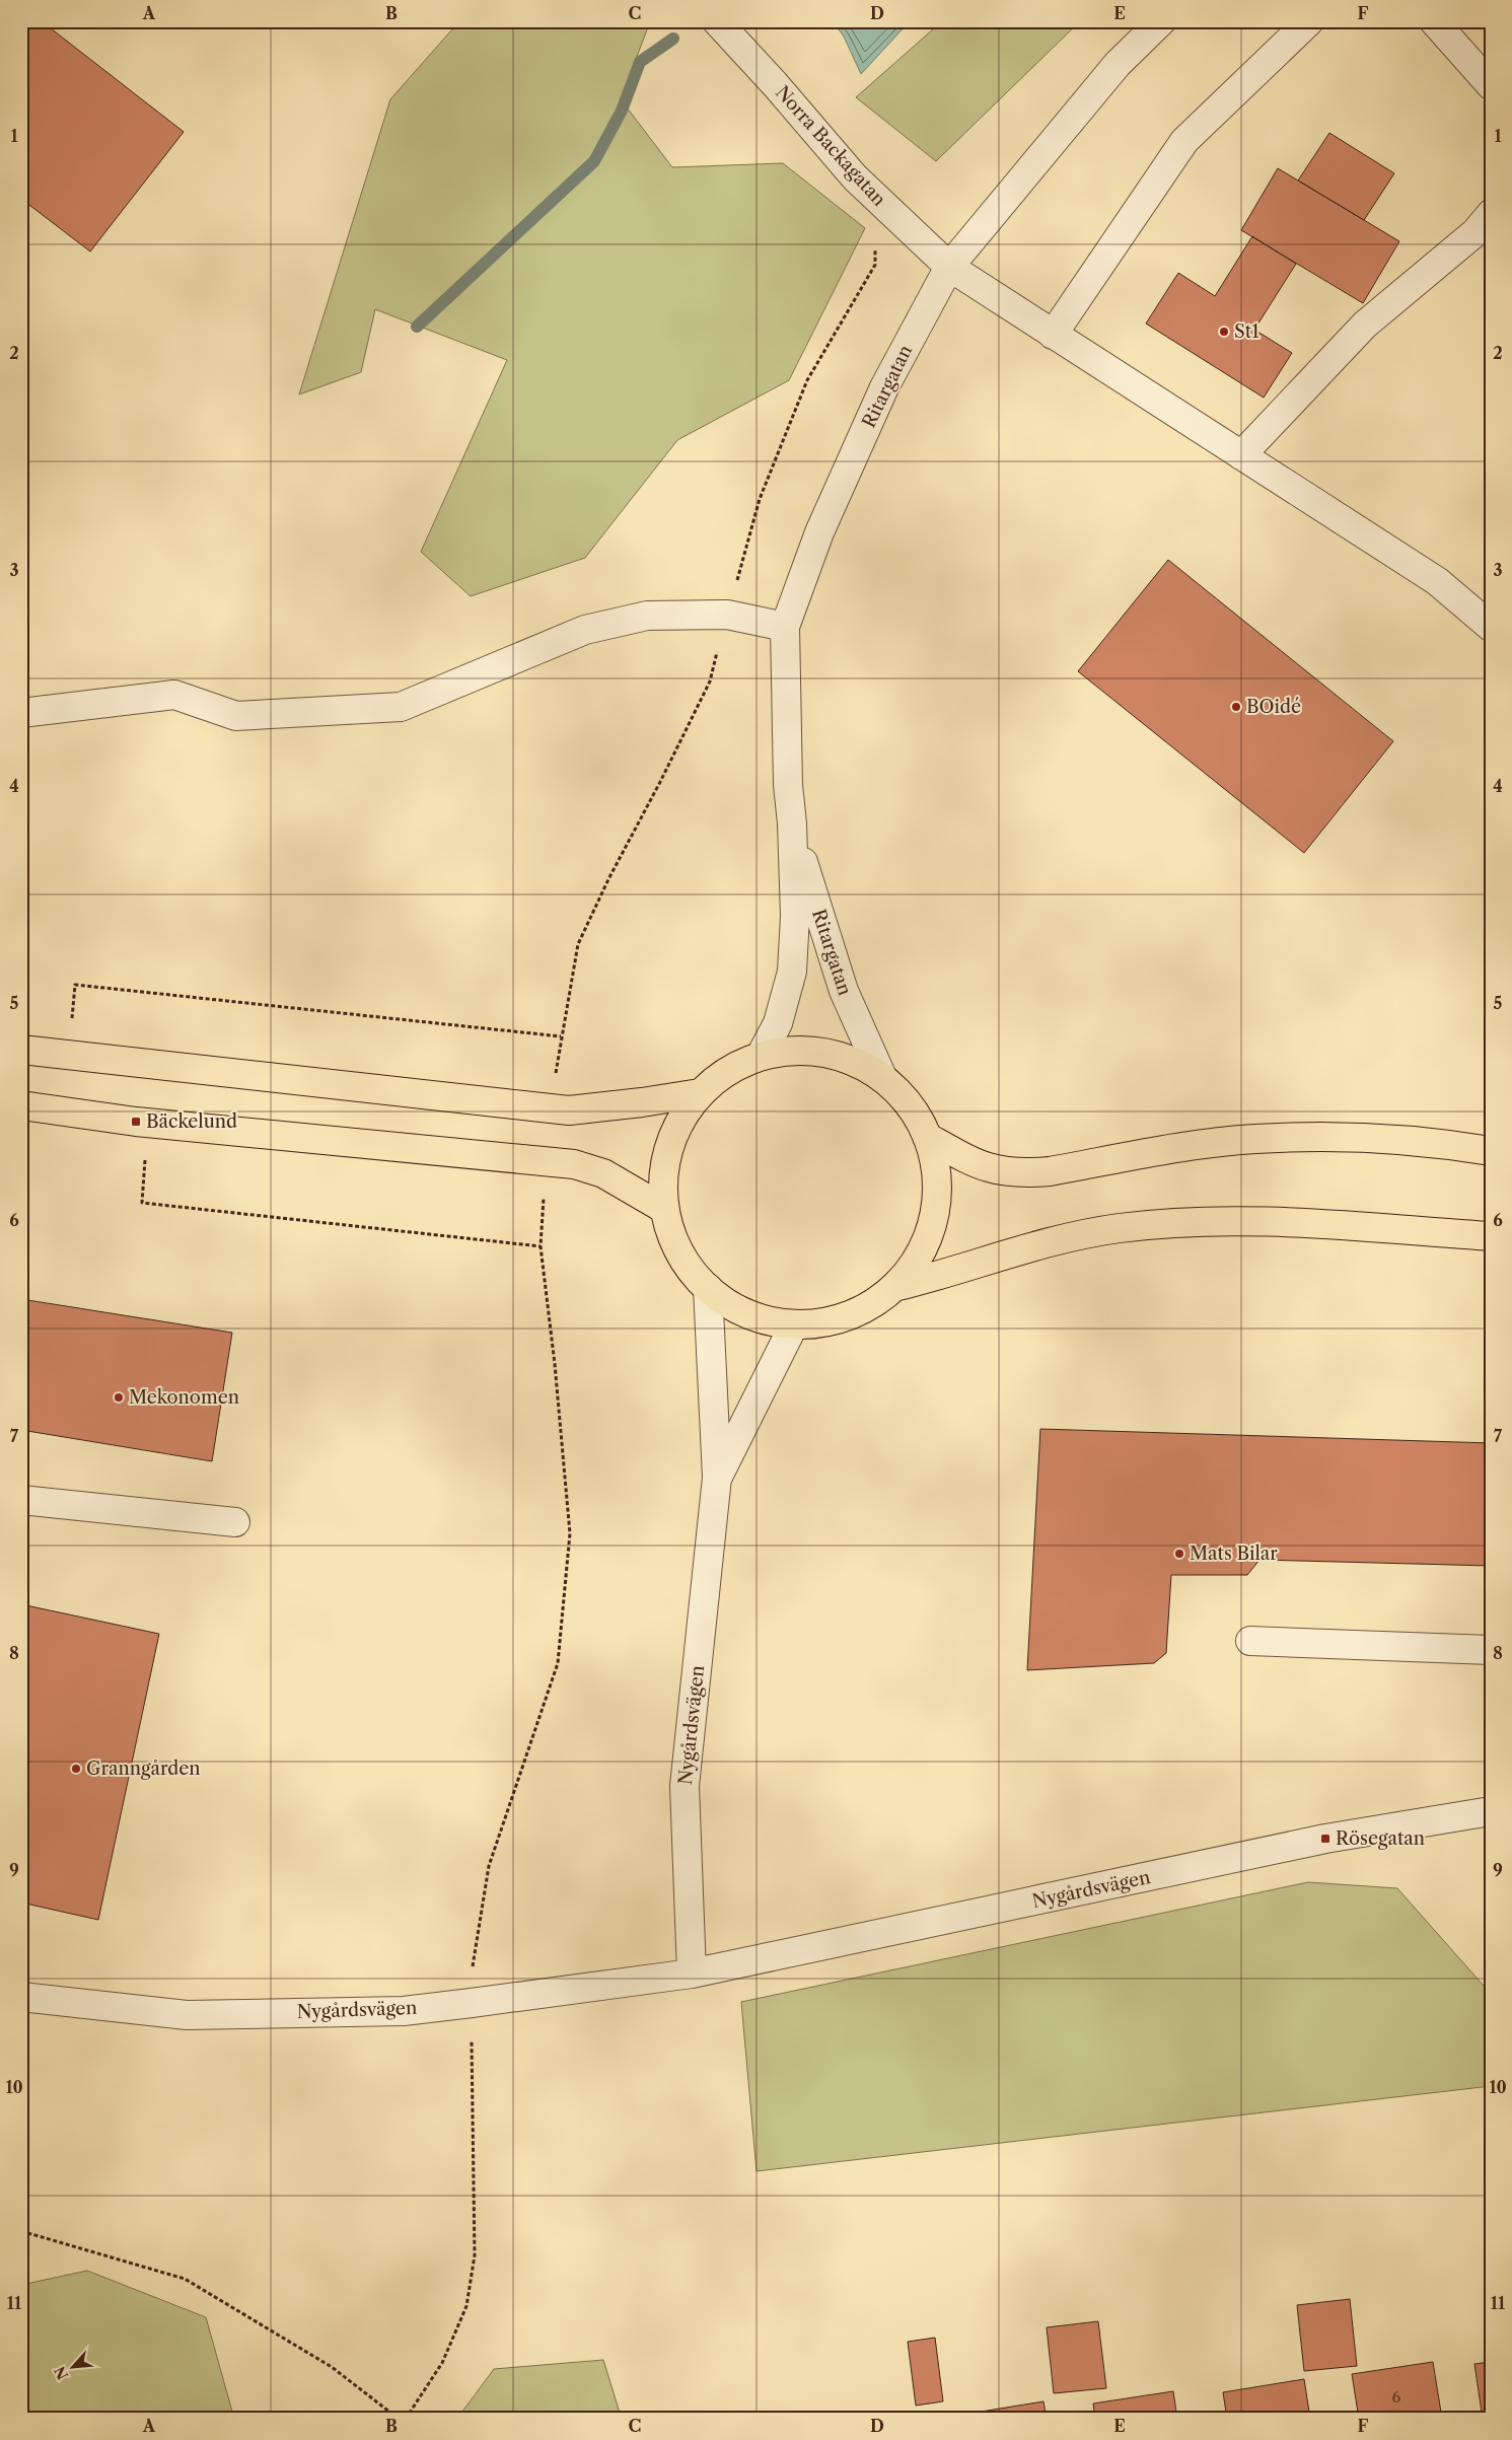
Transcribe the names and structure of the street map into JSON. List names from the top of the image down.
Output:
{
  "streets": {
    "street": ["Norra Backagatan", "Ritargatan", "Nygårdsvägen"]
  },
  "crossings": [
    ["Norra Backagatan", "Ritargatan"]
  ],
  "places": {
    "other": [
      "St1",
      "BOidé",
      "Mekonomen",
      "Mats Bilar",
      "Granngården"
    ],
    "transit": ["Bäckelund", "Rösegatan"]
  },
  "house_numbers": ["6"],
  "north": "bottom left",
  "grid": {
    "columns": [
      "A",
      "B",
      "C",
      "D",
      "E",
      "F"
    ],
    "rows": [
      "1",
      "2",
      "3",
      "4",
      "5",
      "6",
      "7",
      "8",
      "9",
      "10",
      "11"
    ]
  }
}
